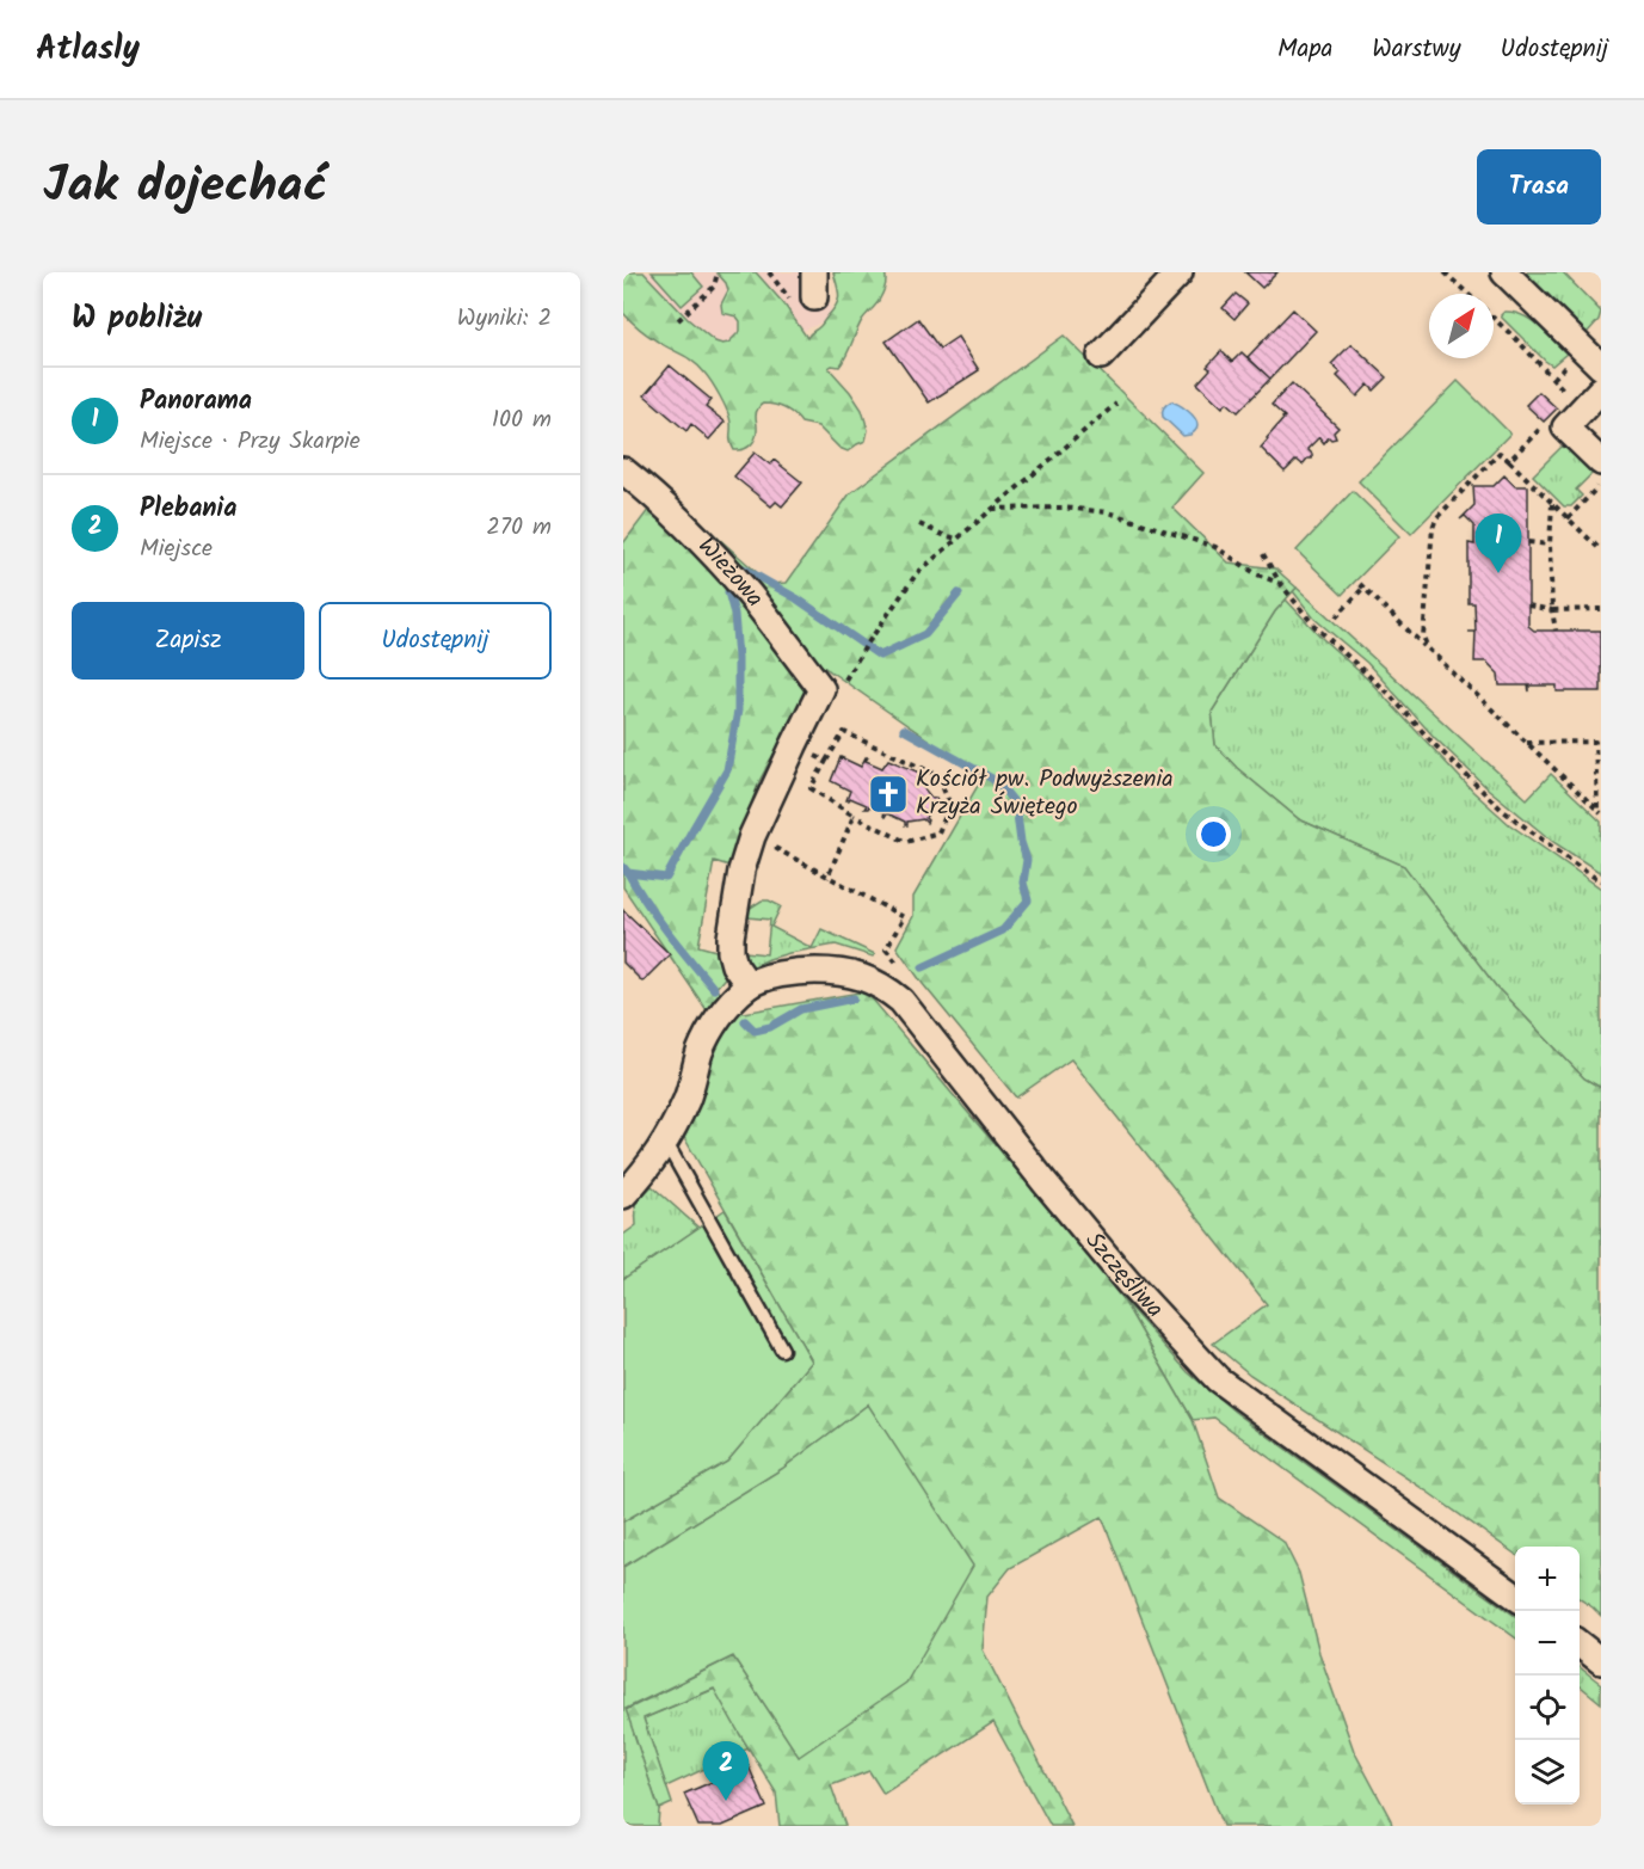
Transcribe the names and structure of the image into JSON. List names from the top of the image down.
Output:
{
  "streets": {
    "street": ["Wieżowa", "Szczęśliwa"]
  },
  "places": {
    "church": ["Kościół pw. Podwyższenia Krzyża Świętego"]
  },
  "north": "top right",
  "page": {
    "header": "Atlasly",
    "nav": ["Mapa", "Warstwy", "Udostępnij"],
    "title": "Jak dojechać",
    "buttons": [
      "Trasa",
      ["Zapisz", "Udostępnij"]
    ],
    "heading": ["W pobliżu", "Wyniki: 2"],
    "list": [
      {
        "mark": "1",
        "name": "Panorama",
        "note": "Miejsce · Przy Skarpie",
        "value": "100 m"
      },
      {
        "mark": "2",
        "name": "Plebania",
        "note": "Miejsce",
        "value": "270 m"
      }
    ],
    "pins": ["1", "2"],
    "map_buttons": ["+", "−"]
  }
}
